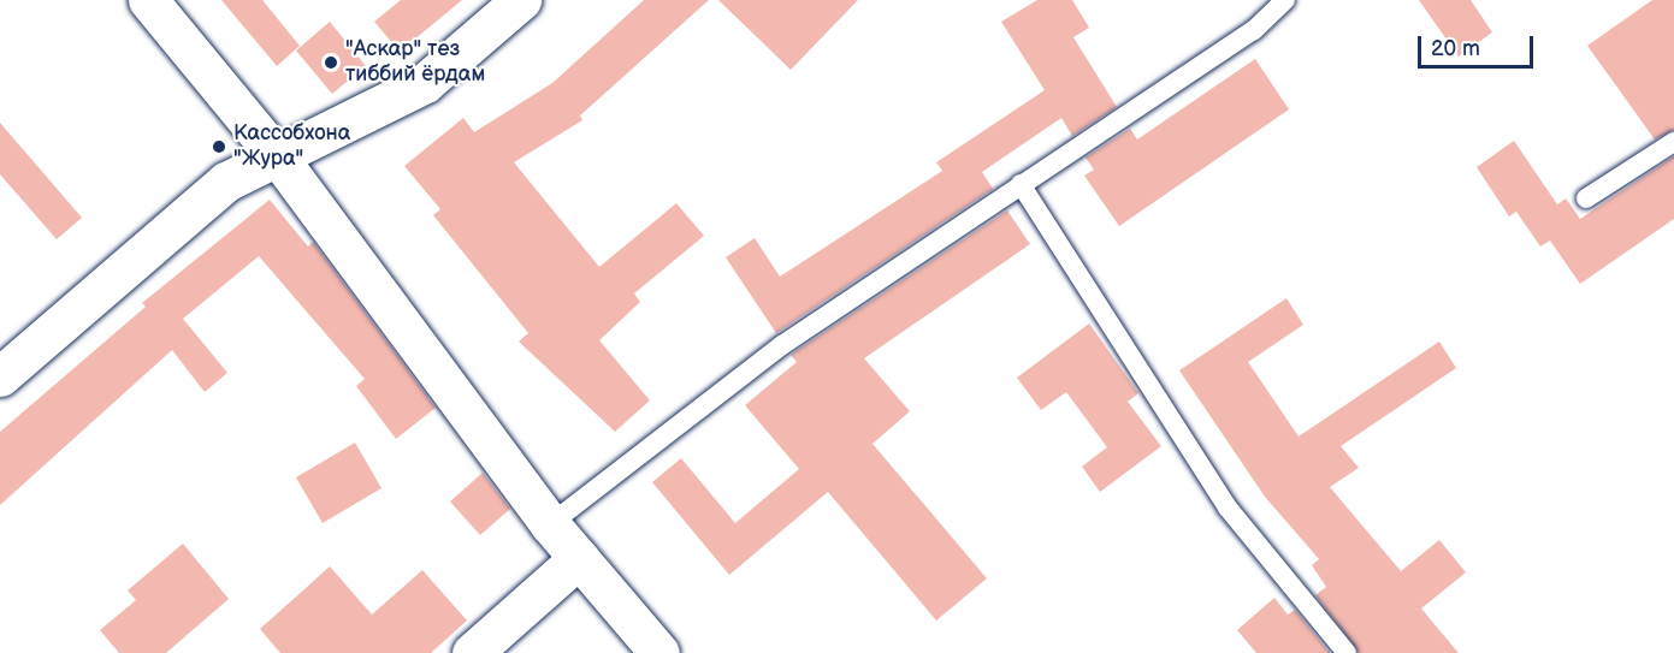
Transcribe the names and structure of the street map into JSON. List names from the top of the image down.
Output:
{
  "places": ["\"Аскар\" тез тиббий ёрдам", "Кассобхона \"Жура\""],
  "scale_bar": "20 m"
}
